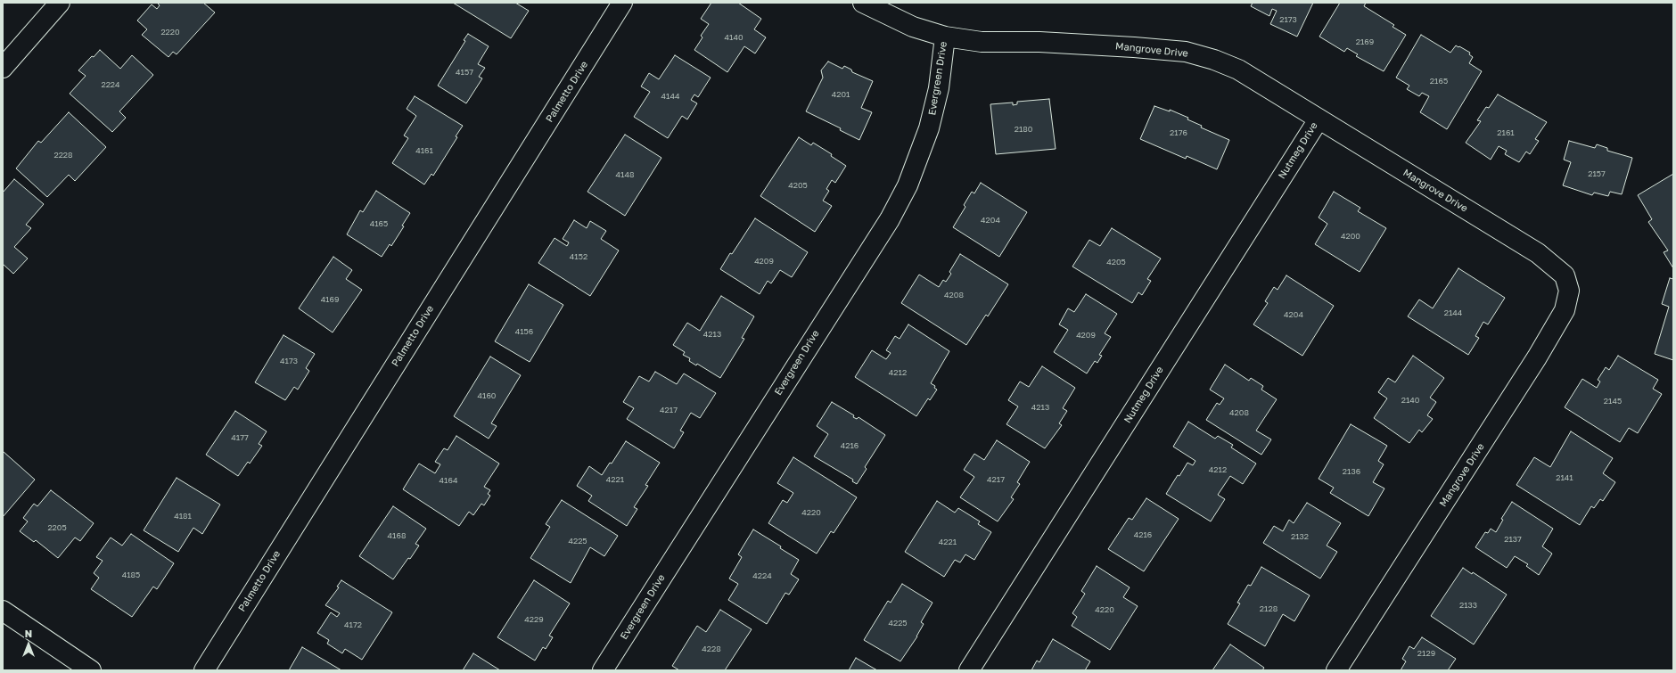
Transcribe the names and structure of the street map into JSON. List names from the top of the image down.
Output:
{
  "streets": {
    "street": [
      "Mangrove Drive",
      "Evergreen Drive",
      "Palmetto Drive",
      "Nutmeg Drive"
    ]
  },
  "crossings": [
    ["Mangrove Drive", "Evergreen Drive"],
    ["Mangrove Drive", "Nutmeg Drive"]
  ],
  "house_numbers": [
    "2173",
    "2220",
    "4140",
    "2169",
    "4157",
    "2165",
    "2224",
    "4201",
    "4144",
    "2180",
    "2176",
    "2161",
    "4161",
    "2228",
    "2157",
    "4148",
    "4205",
    "4204",
    "4165",
    "4200",
    "4152",
    "4209",
    "4205",
    "4208",
    "4169",
    "2144",
    "4204",
    "4156",
    "4213",
    "4209",
    "4173",
    "4212",
    "4160",
    "2140",
    "2145",
    "4213",
    "4217",
    "4208",
    "4177",
    "4216",
    "4212",
    "2136",
    "2141",
    "4221",
    "4217",
    "4164",
    "4220",
    "4181",
    "2205",
    "4216",
    "4168",
    "2132",
    "2137",
    "4225",
    "4221",
    "4185",
    "4224",
    "2133",
    "2128",
    "4220",
    "4229",
    "4225",
    "4172",
    "4228",
    "2129"
  ],
  "north": "top"
}
